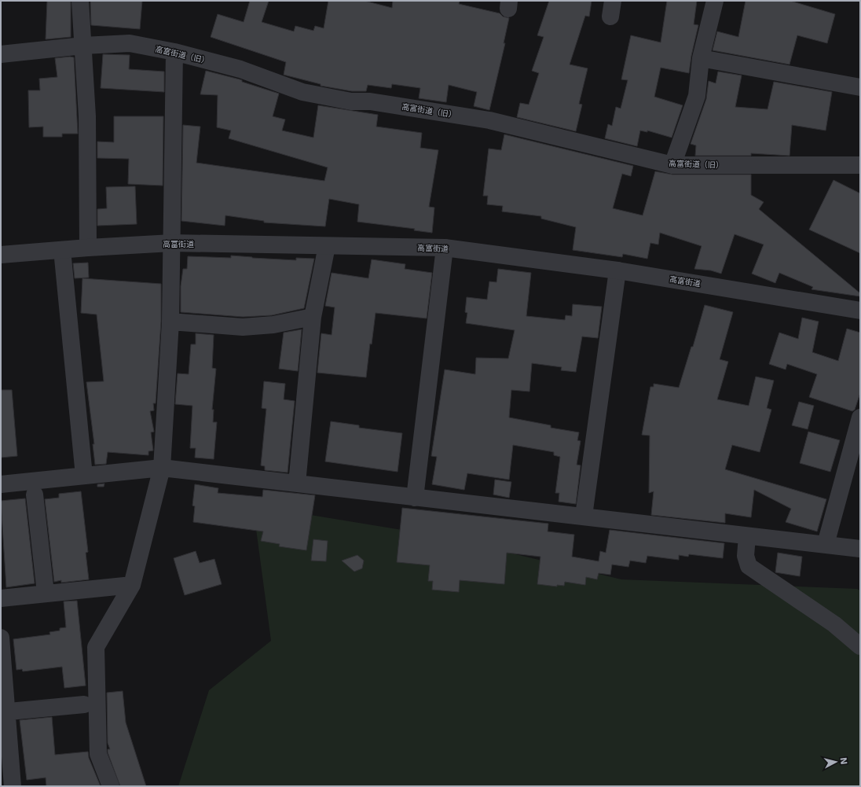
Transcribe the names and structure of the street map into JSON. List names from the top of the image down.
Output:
{
  "streets": {
    "street": ["高富街道（旧）", "高富街道"]
  },
  "north": "right"
}
